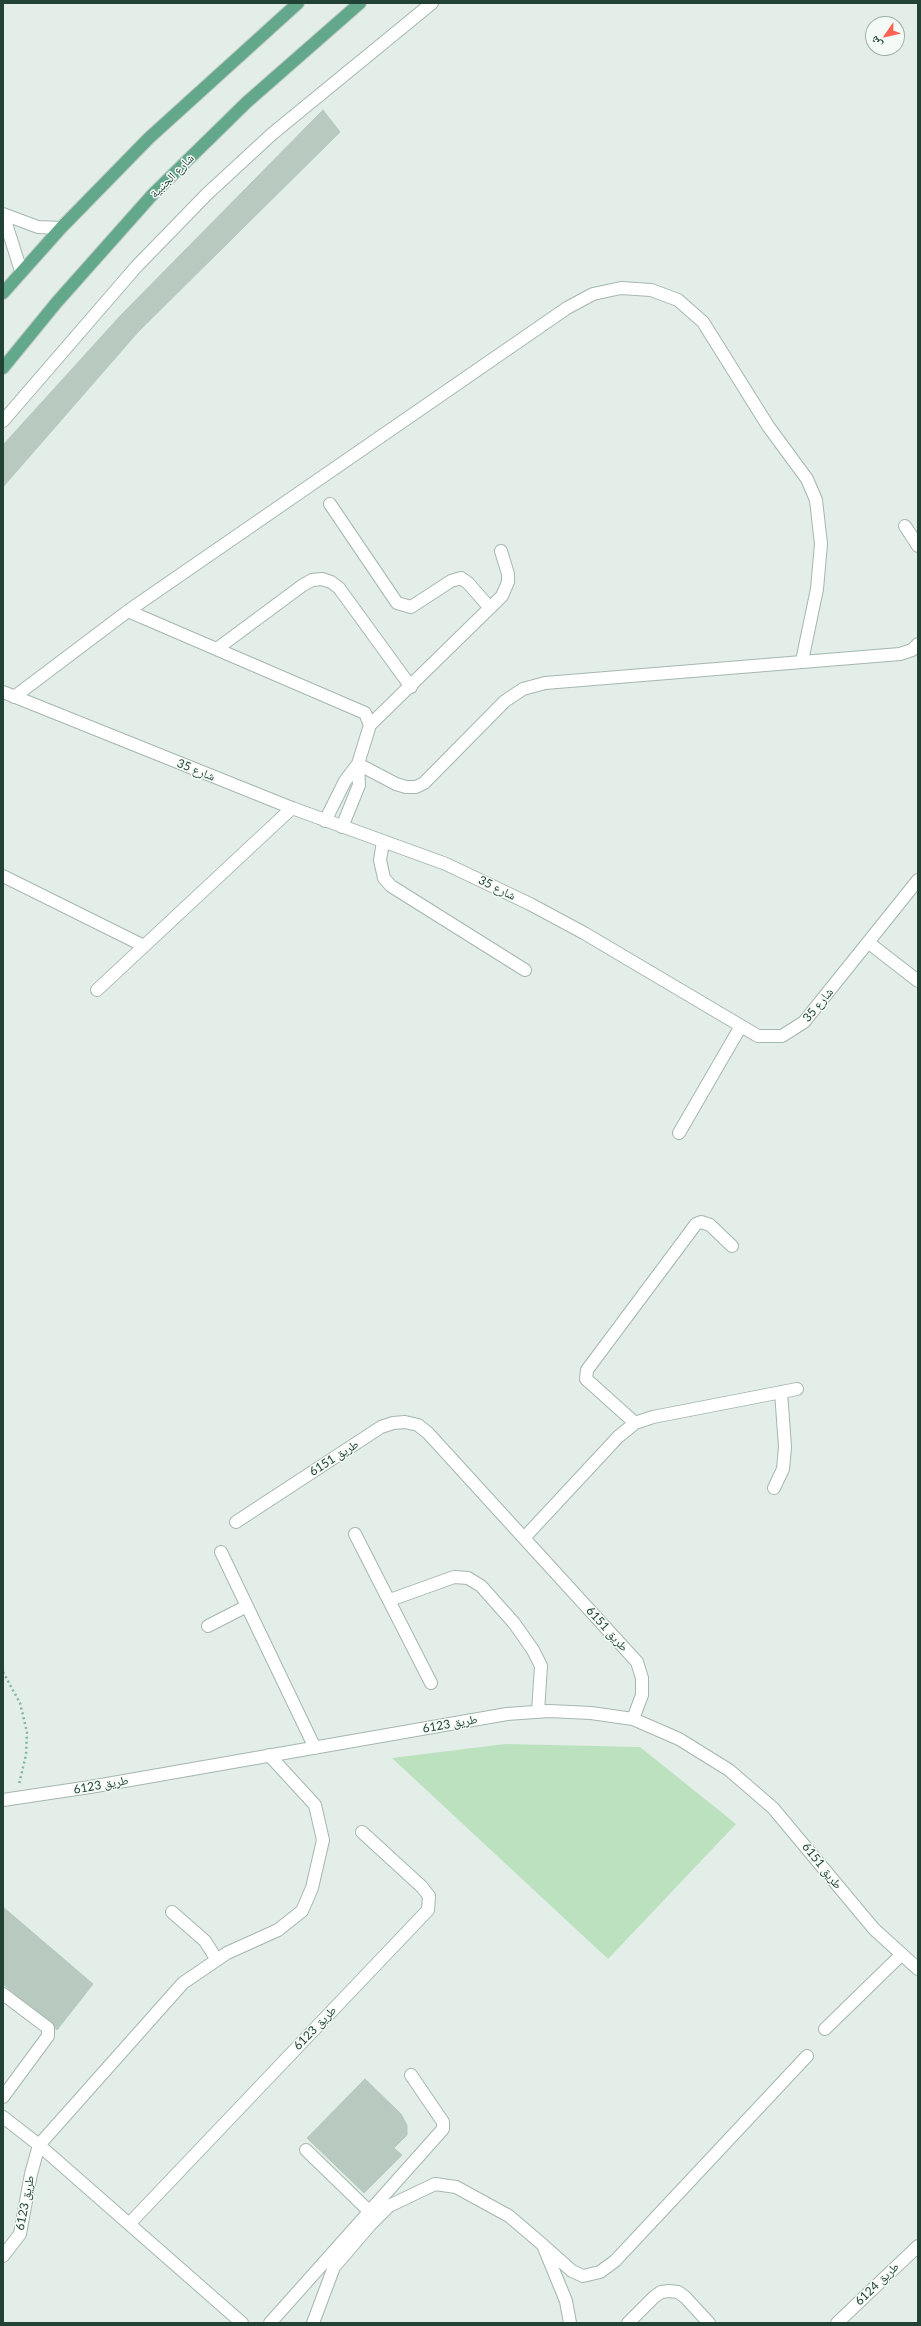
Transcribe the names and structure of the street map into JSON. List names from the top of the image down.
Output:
{
  "streets": {
    "main road": ["شارع الجنبية"],
    "street": [
      "شارع 35",
      "طريق 6151",
      "طريق 6123",
      "طريق 6124"
    ]
  },
  "crossings": [
    ["طريق 6151", "طريق 6123"]
  ],
  "north": "bottom left"
}
